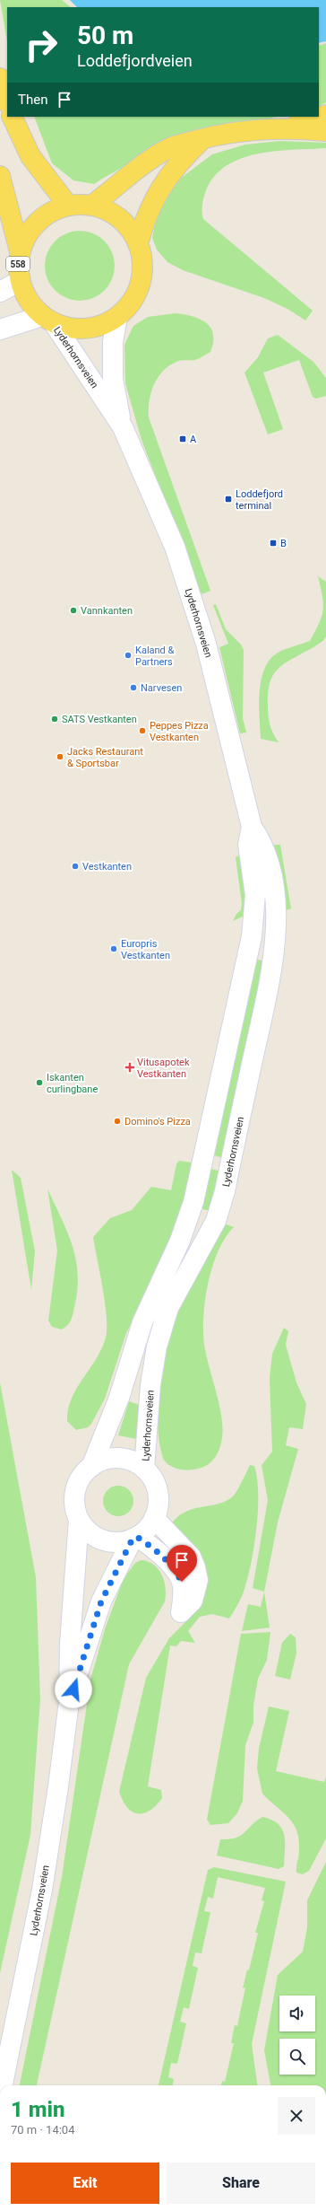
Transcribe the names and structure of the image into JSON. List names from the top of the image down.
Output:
{
  "streets": {
    "main road": ["558", "Lyderhornsveien"]
  },
  "crossings": [
    ["558", "Lyderhornsveien"]
  ],
  "places": {
    "transit": ["A", "Loddefjord terminal", "B"],
    "other": [
      "Vannkanten",
      "Kaland & Partners",
      "Narvesen",
      "SATS Vestkanten",
      "Peppes Pizza Vestkanten",
      "Jacks Restaurant & Sportsbar",
      "Vestkanten",
      "Europris Vestkanten",
      "Iskanten curlingbane",
      "Domino's Pizza"
    ],
    "health": ["Vitusapotek Vestkanten"]
  },
  "page": {
    "turn": ["50 m", "Loddefjordveien"],
    "then": "Then",
    "heading": ["1 min", "70 m · 14:04"],
    "buttons": ["Exit", "Share"]
  }
}
